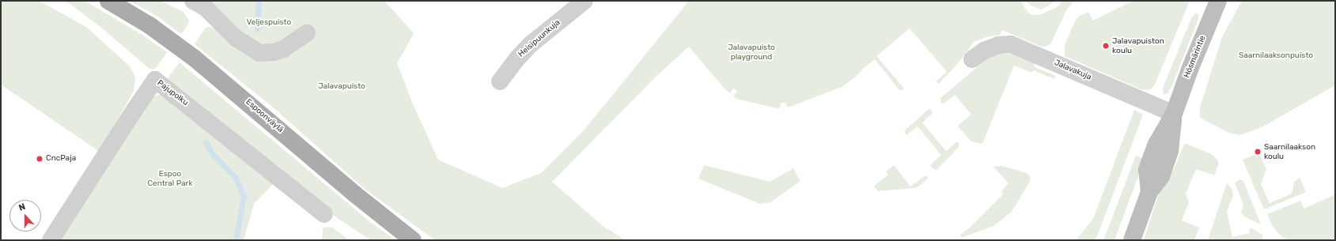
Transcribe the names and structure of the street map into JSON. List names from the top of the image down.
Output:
{
  "streets": {
    "main road": ["Espoonväylä"],
    "street": [
      "Heisipuunkuja",
      "Hösmärintie",
      "Jalavakuja",
      "Pajupolku"
    ]
  },
  "crossings": [
    ["Hösmärintie", "Jalavakuja"]
  ],
  "parks": [
    "Veljespuisto",
    "Jalavapuisto playground",
    "Saarnilaaksonpuisto",
    "Jalavapuisto",
    "Espoo Central Park"
  ],
  "places": ["Jalavapuiston koulu", "Saarnilaakson koulu", "CncPaja"],
  "north": "top"
}
